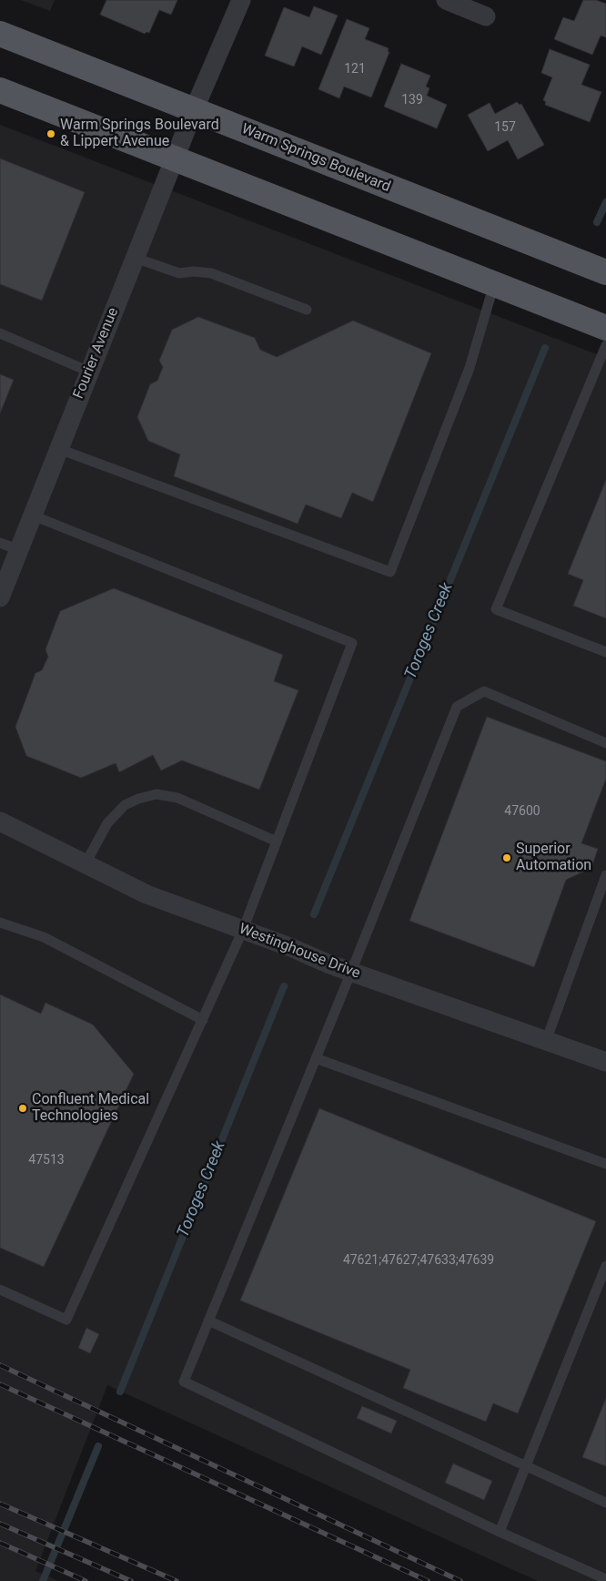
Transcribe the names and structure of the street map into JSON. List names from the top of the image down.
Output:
{
  "streets": {
    "main road": ["Warm Springs Boulevard"],
    "street": ["Fourier Avenue", "Westinghouse Drive"]
  },
  "crossings": [
    ["Warm Springs Boulevard", "Fourier Avenue"]
  ],
  "water": ["Toroges Creek"],
  "places": ["Warm Springs Boulevard & Lippert Avenue", "Superior Automation", "Confluent Medical Technologies"],
  "house_numbers": [
    "121",
    "139",
    "157",
    "47600",
    "47513",
    "47621;47627;47633;47639"
  ]
}
